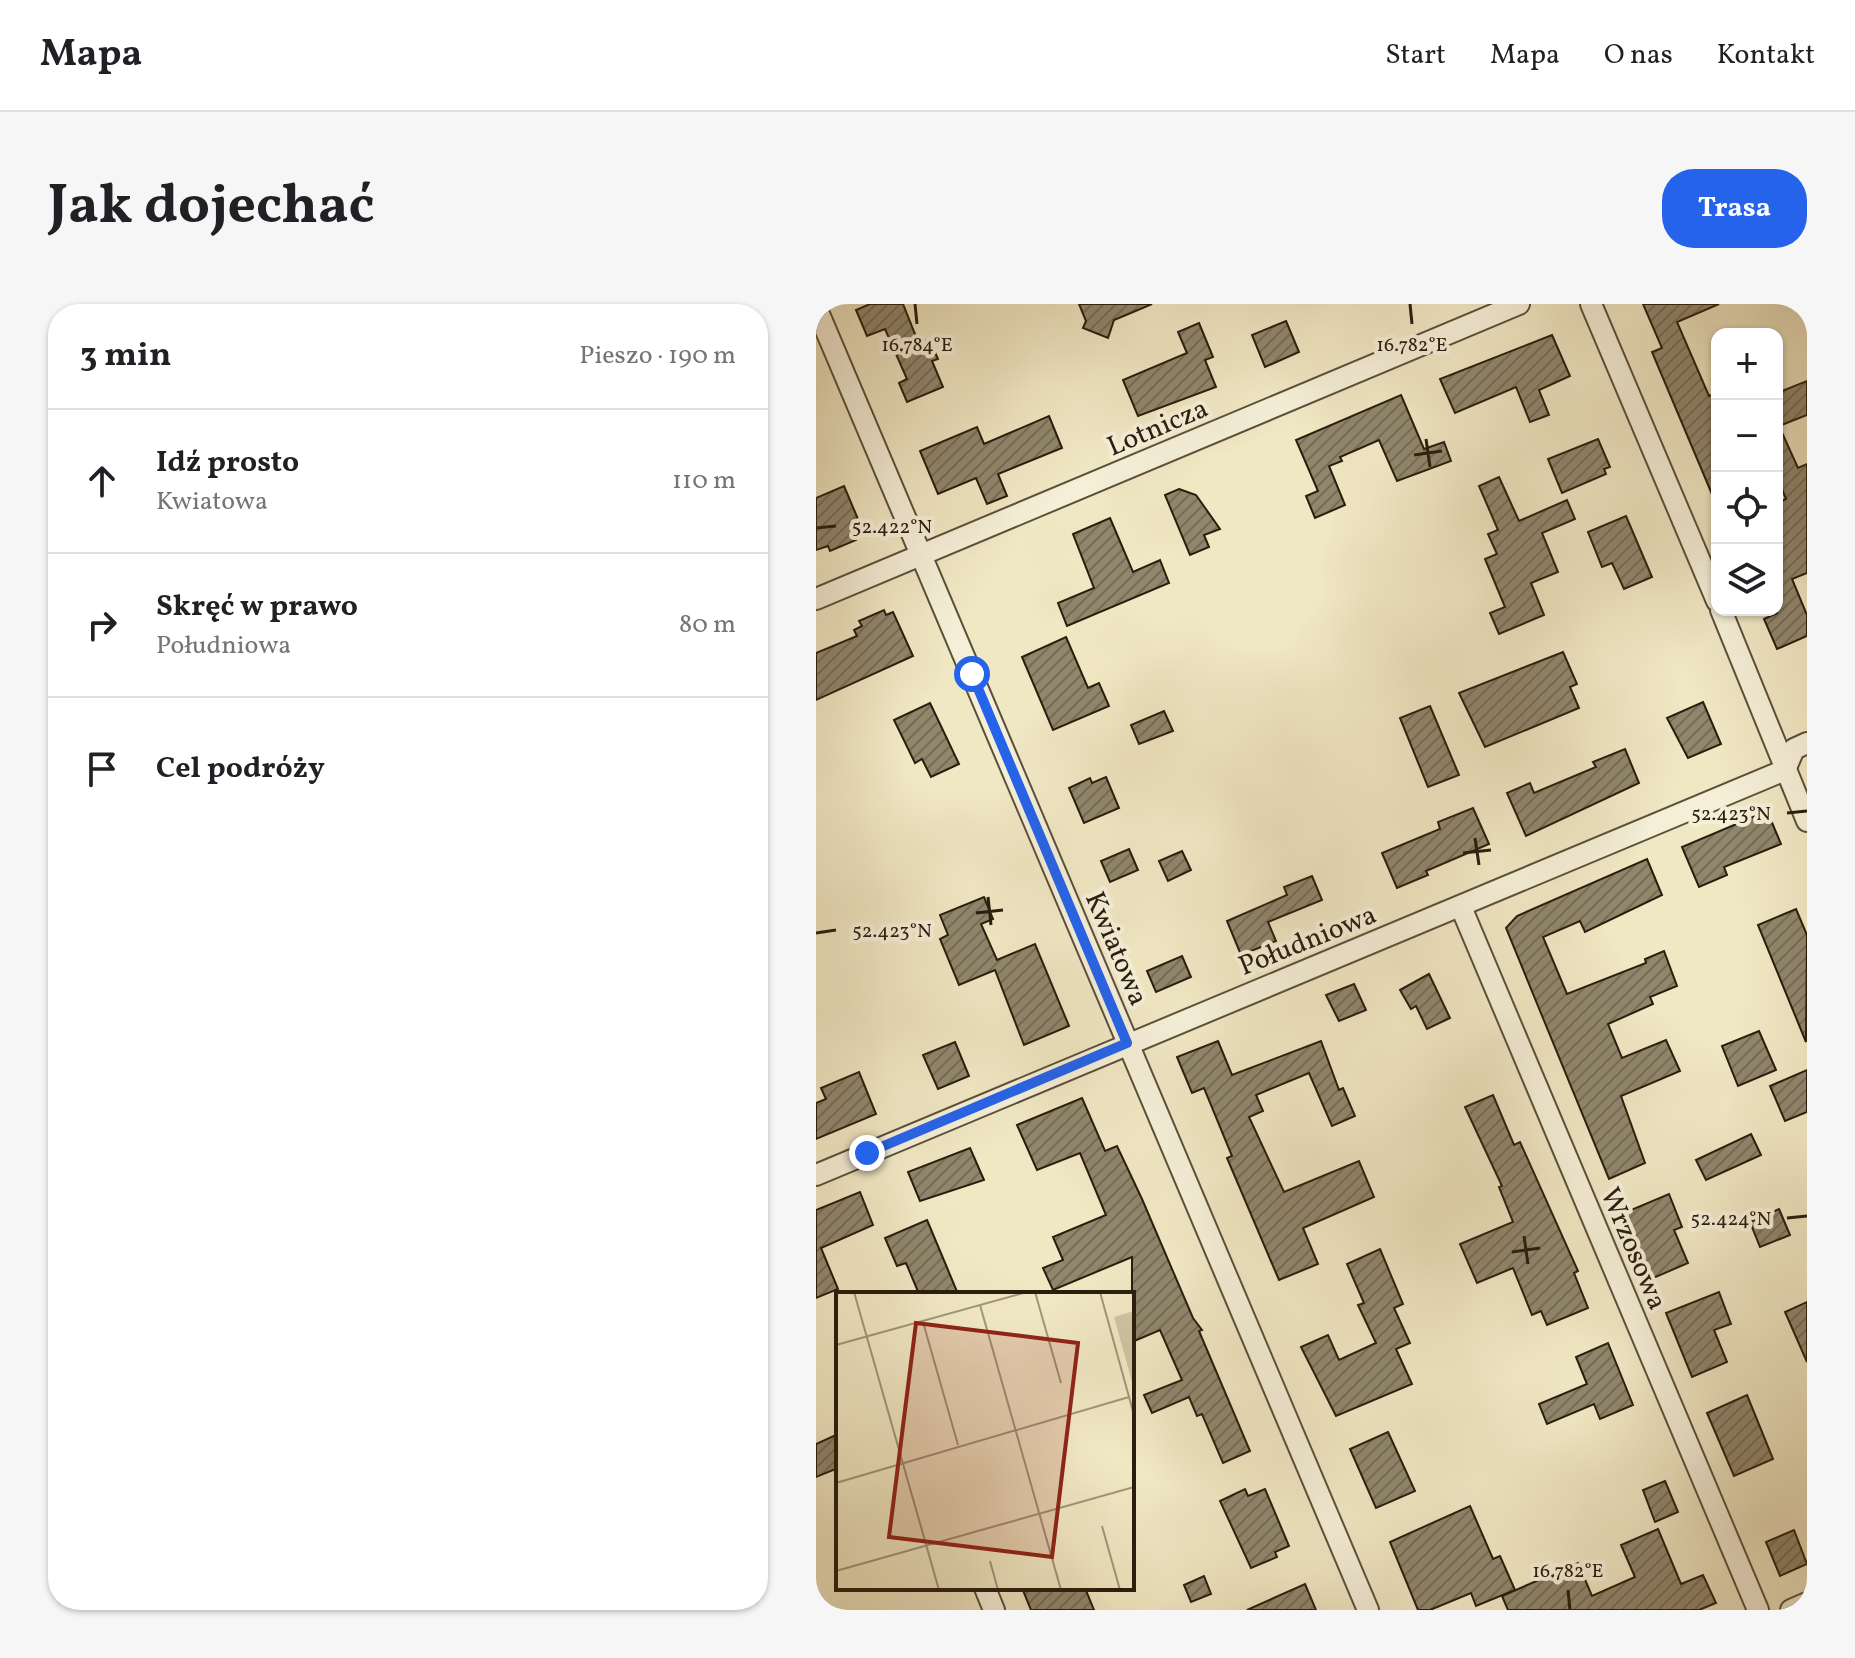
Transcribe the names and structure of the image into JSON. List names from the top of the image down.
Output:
{
  "streets": {
    "street": [
      "Lotnicza",
      "Południowa",
      "Kwiatowa",
      "Wrzosowa"
    ]
  },
  "crossings": [
    ["Lotnicza", "Kwiatowa"],
    ["Południowa", "Kwiatowa"],
    ["Południowa", "Wrzosowa"]
  ],
  "page": {
    "header": "Mapa",
    "nav": [
      "Start",
      "Mapa",
      "O nas",
      "Kontakt"
    ],
    "title": "Jak dojechać",
    "buttons": "Trasa",
    "heading": ["3 min", "Pieszo · 190 m"],
    "map_buttons": ["+", "−"],
    "list": [
      ["Idź prosto", "Kwiatowa", "110 m"],
      ["Skręć w prawo", "Południowa", "80 m"],
      "Cel podróży"
    ]
  },
  "coordinates": [
    "16.784°E",
    "16.782°E",
    "52.422°N",
    "52.423°N",
    "52.424°N"
  ]
}
